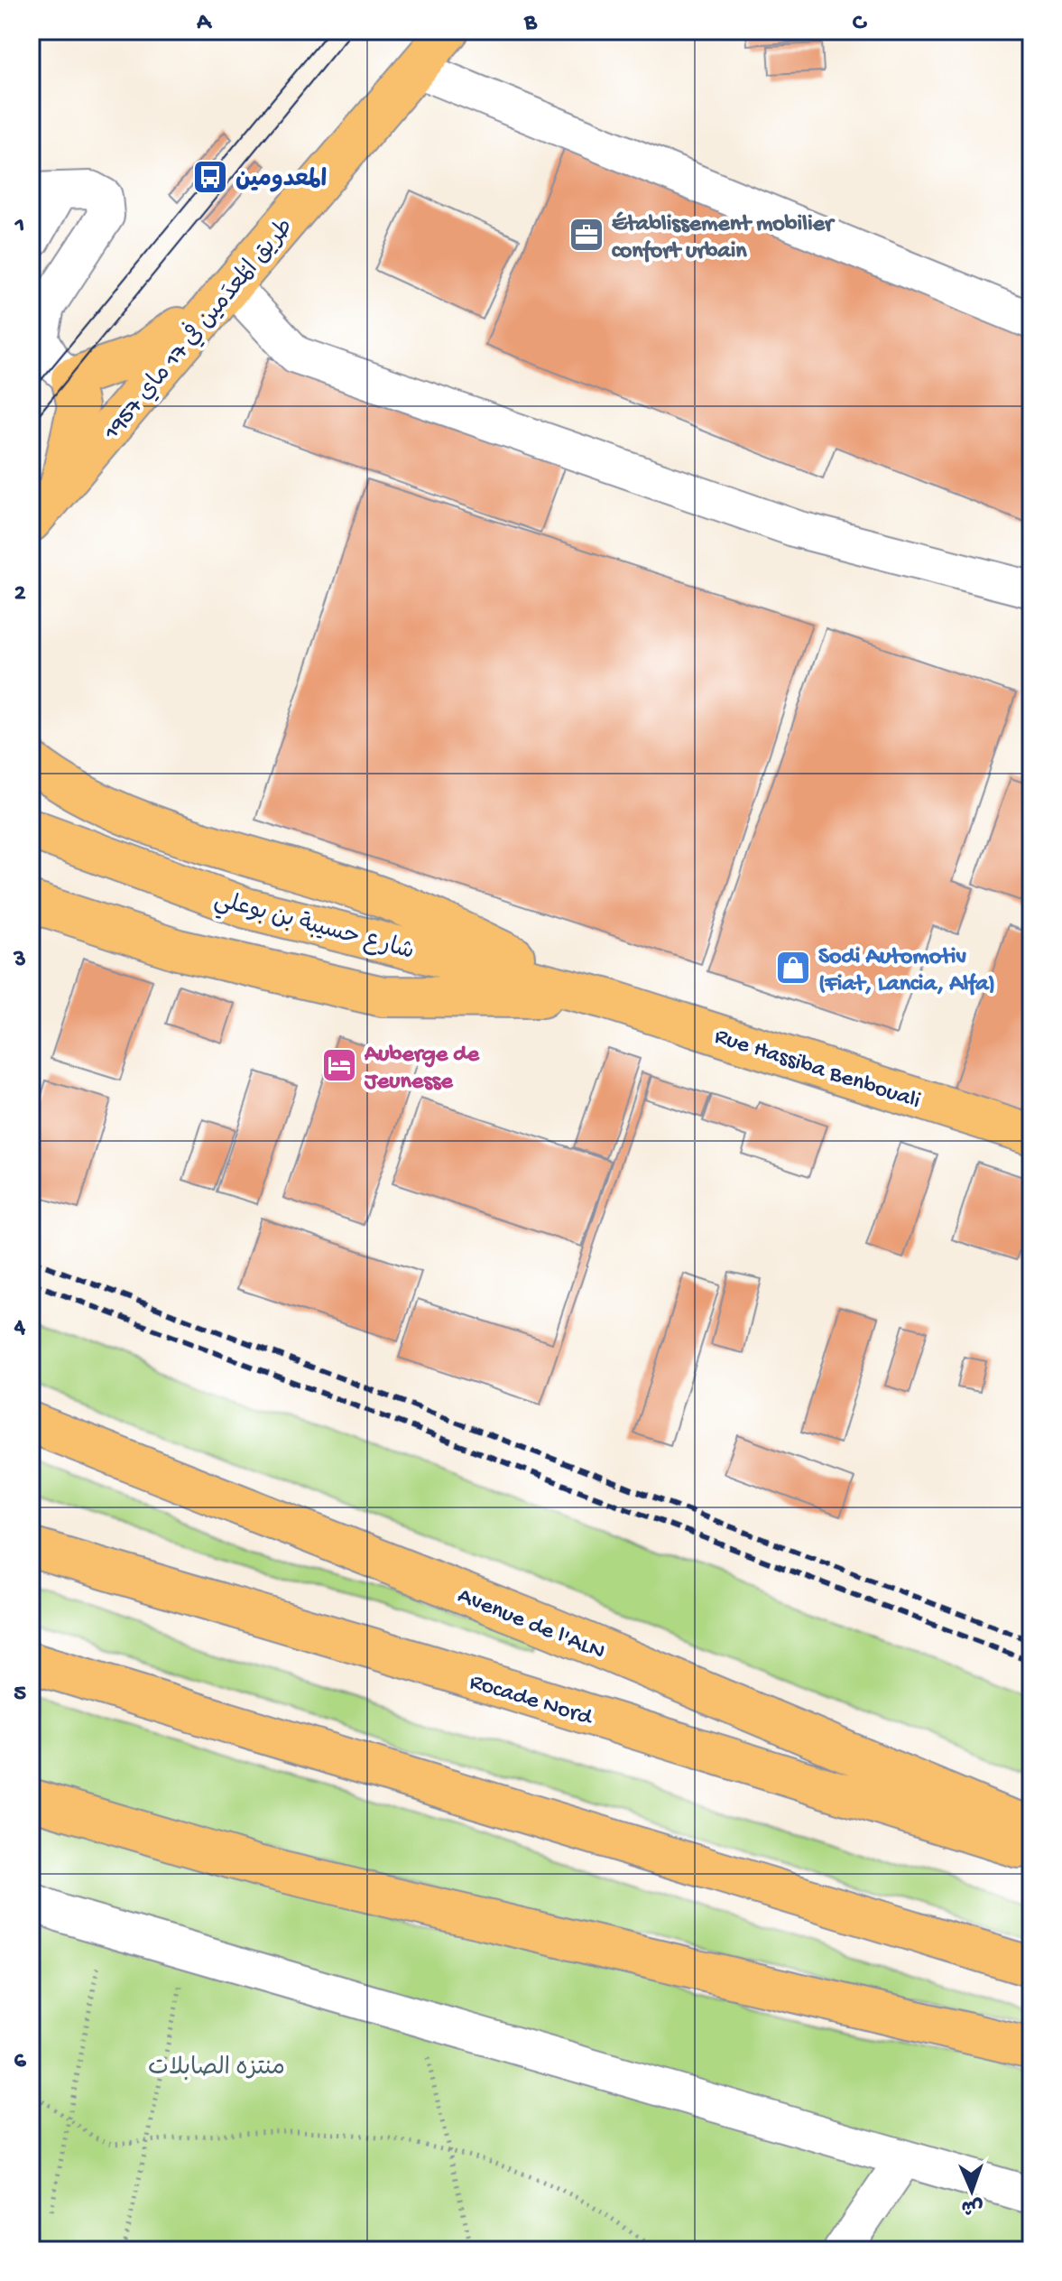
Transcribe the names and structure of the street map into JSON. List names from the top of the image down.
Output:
{
  "streets": {
    "main road": [
      "طريق المُعدَمين في 17 ماي 1957",
      "شارع حسيبة بن بوعلي",
      "Rue Hassiba Benbouali",
      "Avenue de l'ALN",
      "Rocade Nord"
    ]
  },
  "crossings": [
    ["شارع حسيبة بن بوعلي", "Rue Hassiba Benbouali"]
  ],
  "parks": ["منتزه الصابلات"],
  "places": {
    "bus stop": ["المعدومين"],
    "office": ["Établissement mobilier confort urbain"],
    "shop": ["Sodi Automotiv (Fiat, Lancia, Alfa)"],
    "hotel": ["Auberge de Jeunesse"]
  },
  "north": "bottom",
  "grid": {
    "columns": ["A", "B", "C"],
    "rows": [
      "1",
      "2",
      "3",
      "4",
      "5",
      "6"
    ]
  }
}
